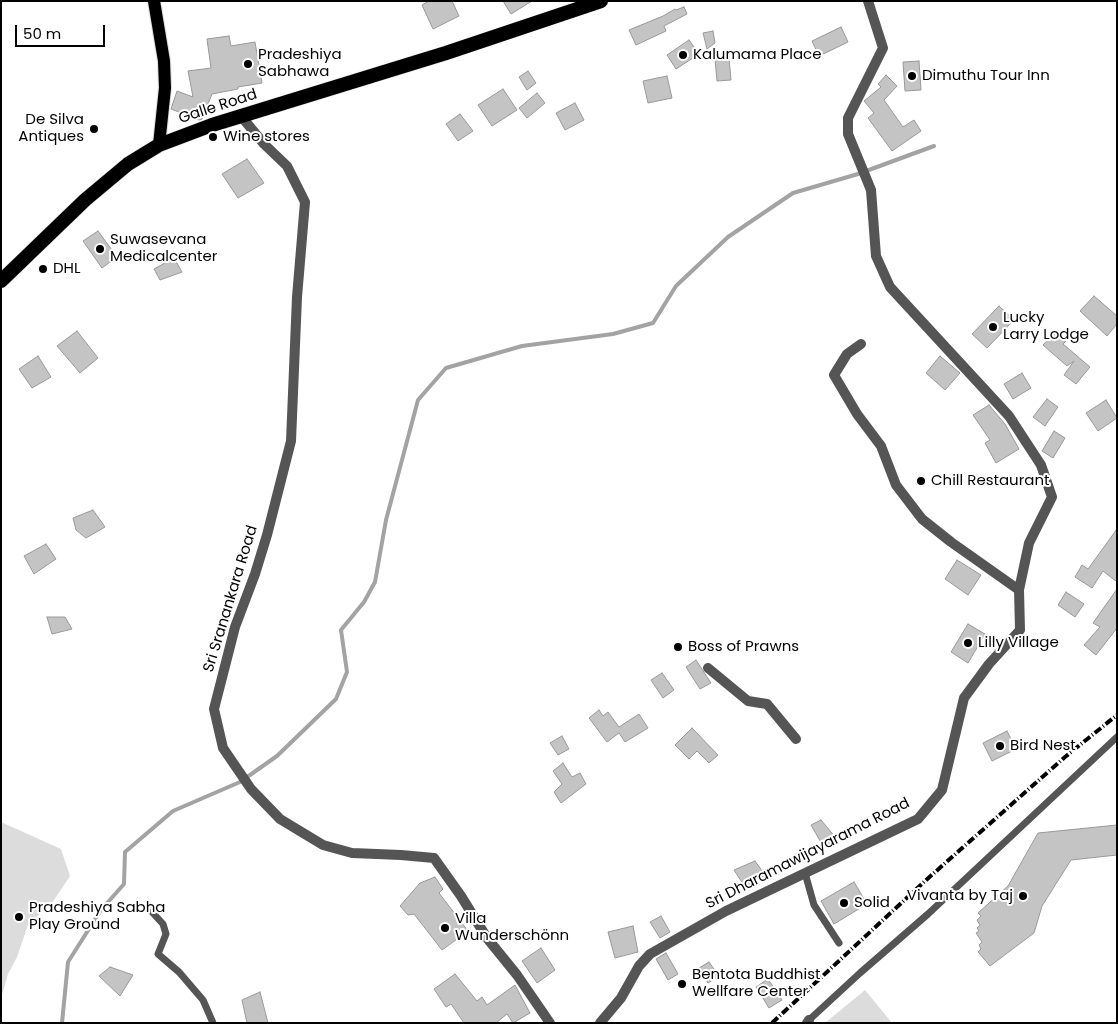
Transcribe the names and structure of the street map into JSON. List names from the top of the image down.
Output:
{
  "streets": {
    "highway": ["Galle Road"],
    "street": ["Sri Sranankara Road", "Sri Dharamawijayarama Road"]
  },
  "crossings": [
    ["Galle Road", "Sri Sranankara Road"]
  ],
  "places": [
    "Kalumama Place",
    "Pradeshiya Sabhawa",
    "Dimuthu Tour Inn",
    "De Silva Antiques",
    "Wine stores",
    "Suwasevana Medicalcenter",
    "DHL",
    "Lucky Larry Lodge",
    "Chill Restaurant",
    "Lilly Village",
    "Boss of Prawns",
    "Bird Nest",
    "Vivanta by Taj",
    "Solid",
    "Pradeshiya Sabha Play Ground",
    "Villa Wunderschönn",
    "Bentota Buddhist Wellfare Center"
  ],
  "scale_bar": "50 m"
}
